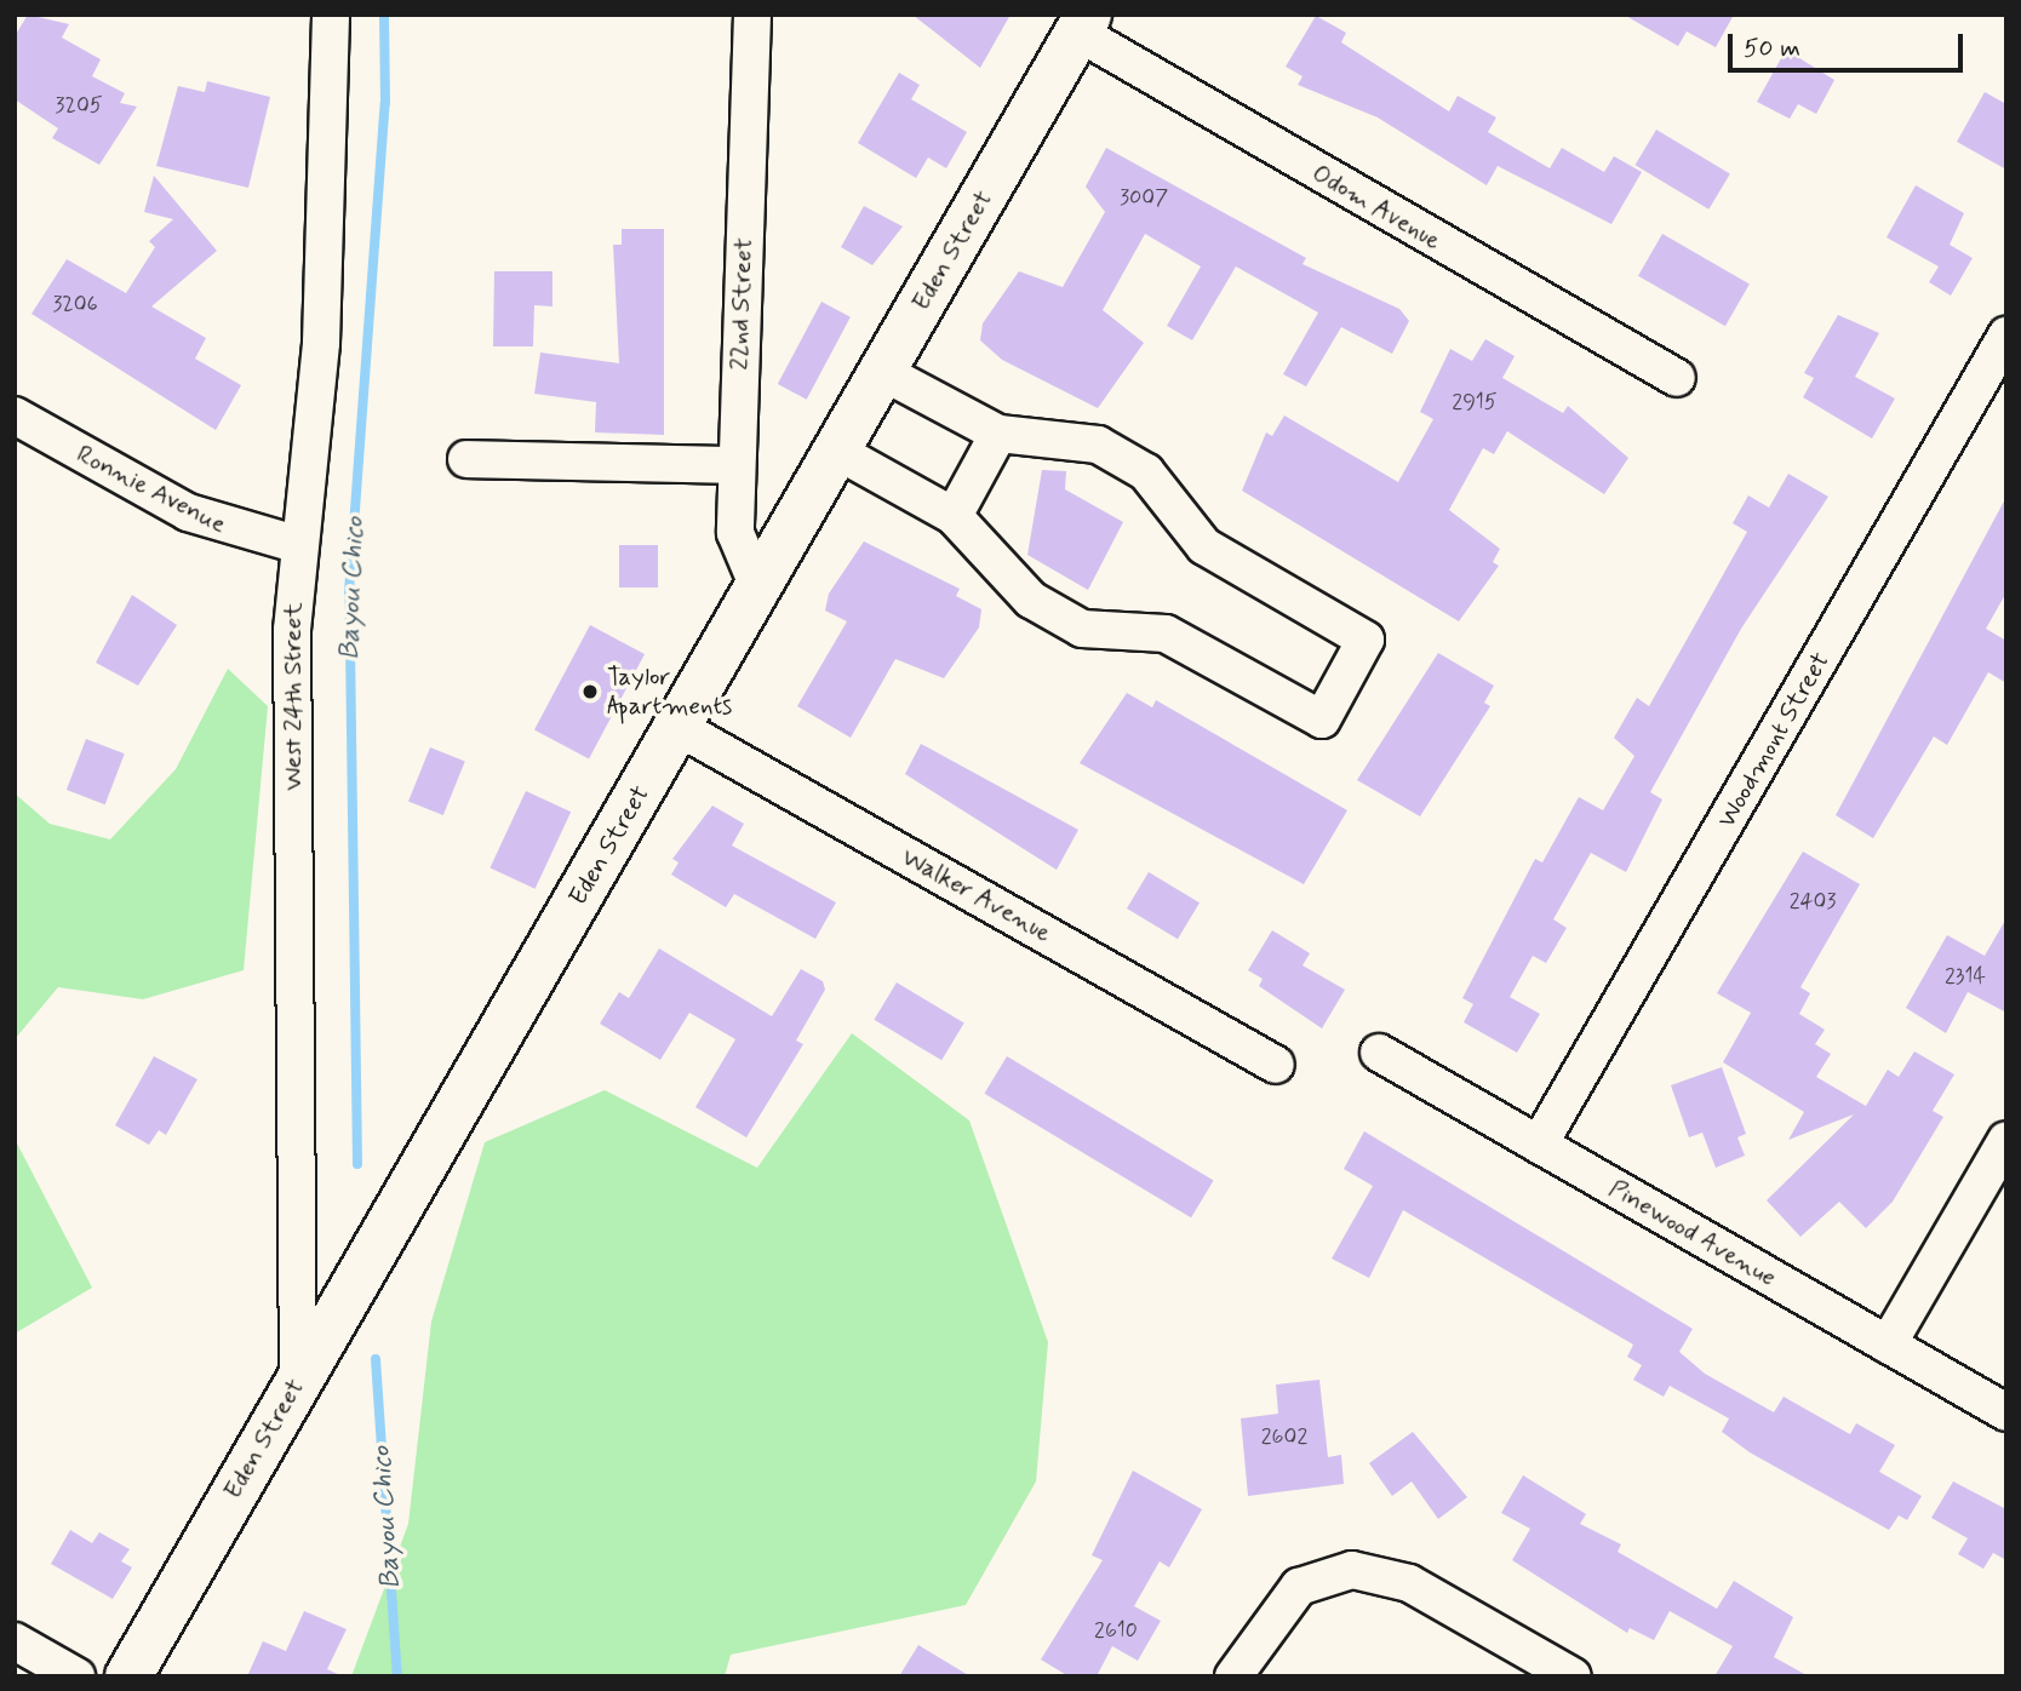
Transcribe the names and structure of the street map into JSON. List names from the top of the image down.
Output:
{
  "streets": {
    "street": [
      "Odom Avenue",
      "Eden Street",
      "22nd Street",
      "Ronnie Avenue",
      "West 24th Street",
      "Woodmont Street",
      "Walker Avenue",
      "Pinewood Avenue"
    ]
  },
  "crossings": [
    ["Odom Avenue", "Eden Street"],
    ["Eden Street", "22nd Street"],
    ["Eden Street", "West 24th Street"],
    ["Eden Street", "Walker Avenue"],
    ["Ronnie Avenue", "West 24th Street"],
    ["Woodmont Street", "Pinewood Avenue"]
  ],
  "water": ["Bayou Chico"],
  "places": ["Taylor Apartments"],
  "house_numbers": [
    "3205",
    "3007",
    "3206",
    "2915",
    "2403",
    "2314",
    "2602",
    "2610"
  ],
  "scale_bar": "50 m"
}
